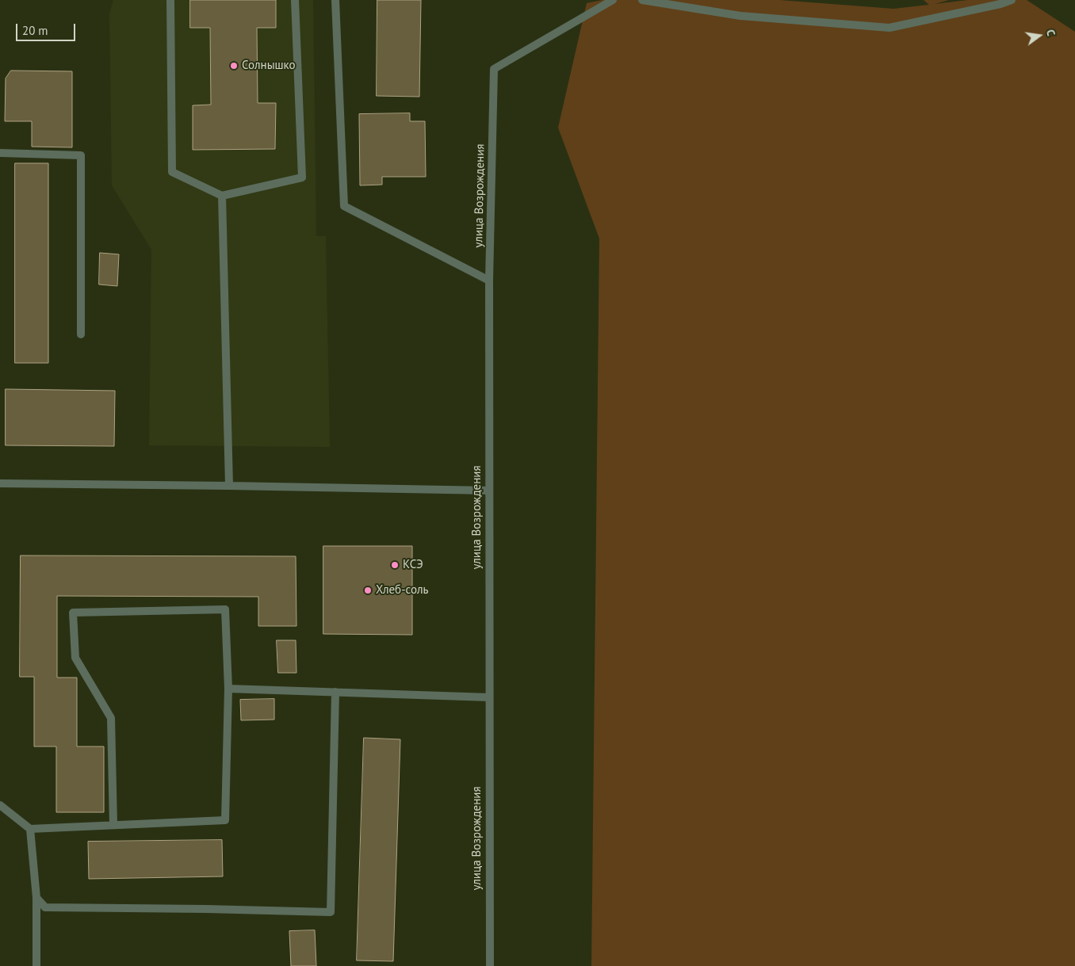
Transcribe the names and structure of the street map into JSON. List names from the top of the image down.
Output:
{
  "streets": {
    "street": ["улица Возрождения"]
  },
  "places": ["Солнышко", "КСЭ", "Хлеб-соль"],
  "scale_bar": "20 m",
  "north": "right"
}
